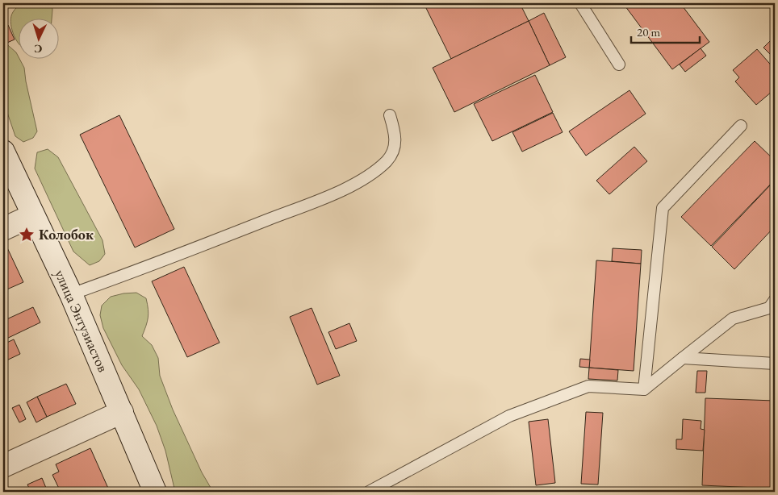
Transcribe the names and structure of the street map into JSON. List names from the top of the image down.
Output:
{
  "streets": {
    "street": ["улица Энтузиастов"]
  },
  "places": {
    "place": ["Колобок"]
  },
  "scale_bar": "20 m",
  "north": "bottom"
}
